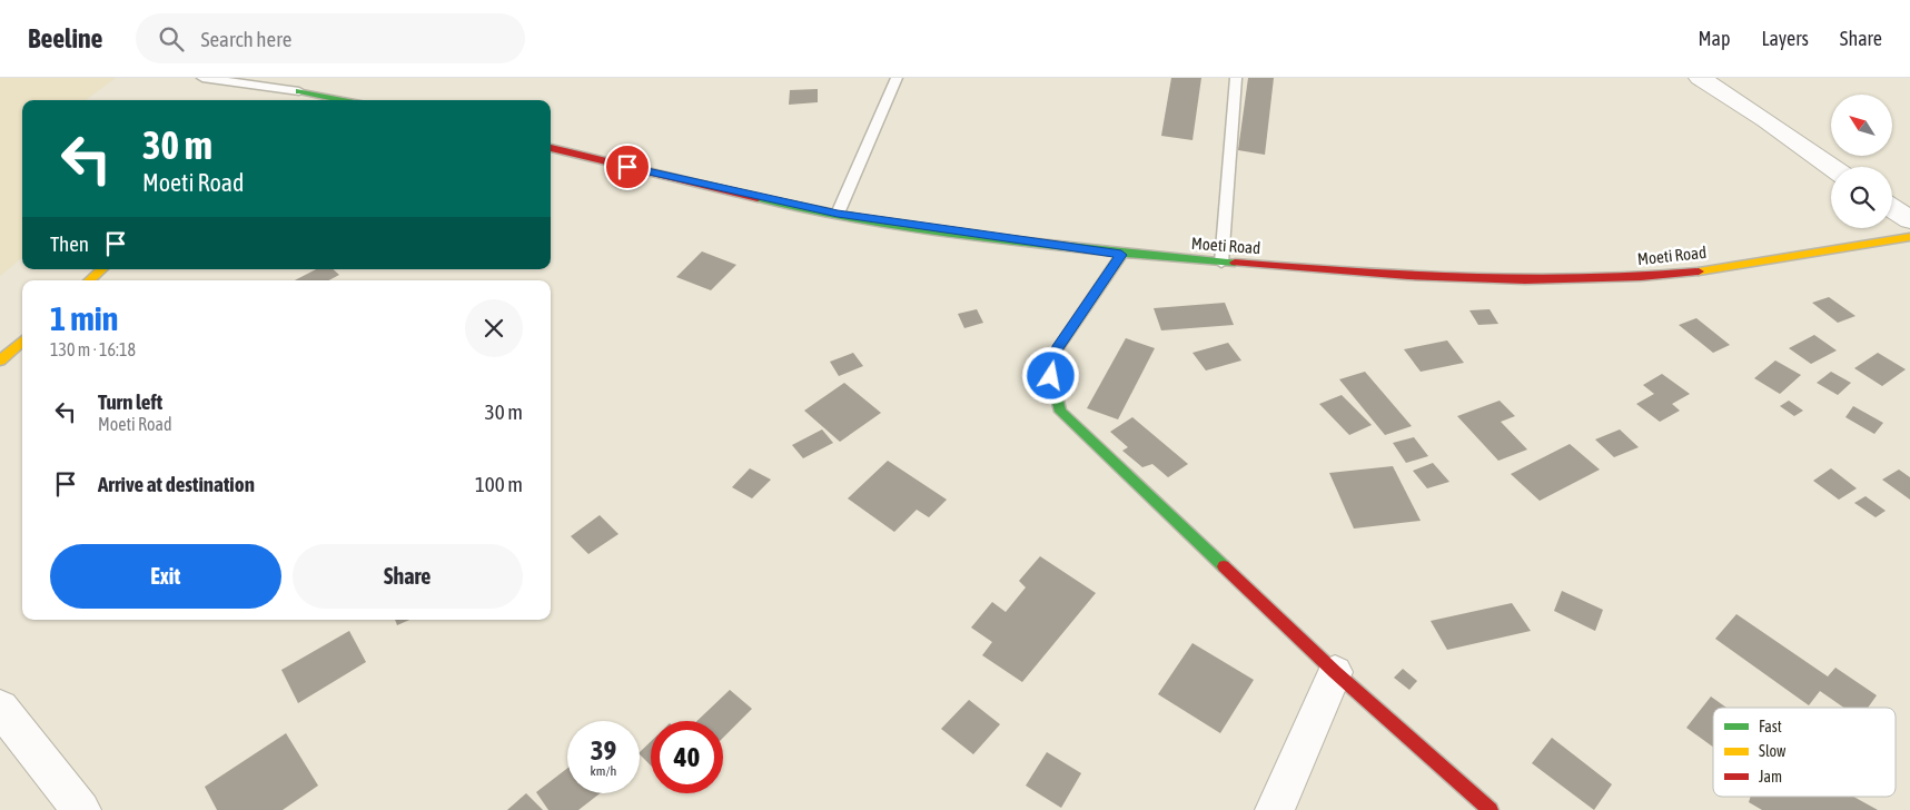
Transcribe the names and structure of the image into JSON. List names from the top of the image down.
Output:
{
  "streets": {
    "street": ["Moeti Road"]
  },
  "legend": ["Fast", "Slow", "Jam"],
  "north": "top left",
  "page": {
    "header": "Beeline",
    "search": "Search here",
    "nav": ["Map", "Layers", "Share"],
    "turn": ["30 m", "Moeti Road"],
    "then": "Then",
    "heading": ["1 min", "130 m · 16:18"],
    "list": [
      {
        "name": "Turn left",
        "note": "Moeti Road",
        "value": "30 m"
      },
      {
        "name": "Arrive at destination",
        "value": "100 m"
      }
    ],
    "buttons": ["Exit", "Share"],
    "speed": "39 km/h",
    "limit": "40"
  }
}
